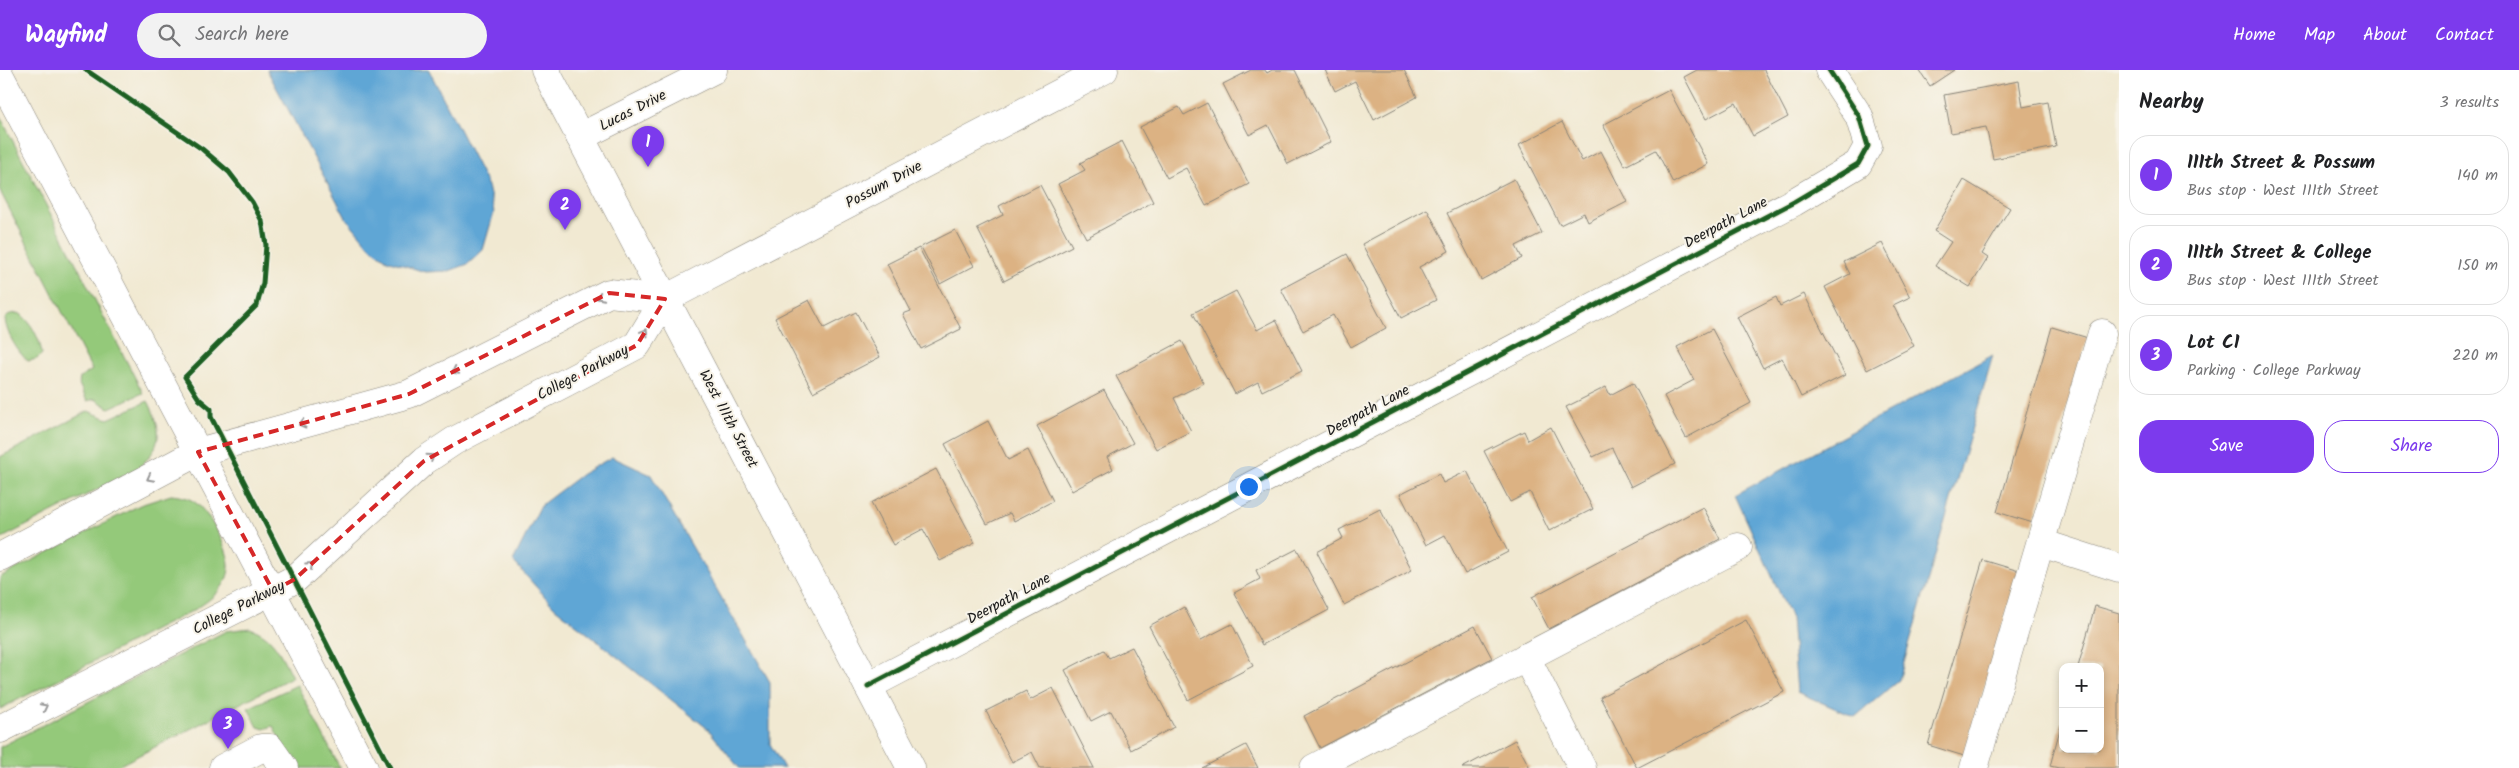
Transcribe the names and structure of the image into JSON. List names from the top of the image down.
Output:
{
  "streets": {
    "street": [
      "Lucas Drive",
      "Possum Drive",
      "Deerpath Lane",
      "College Parkway",
      "West 111th Street"
    ]
  },
  "crossings": [
    ["Lucas Drive", "West 111th Street"],
    ["Possum Drive", "College Parkway"],
    ["Possum Drive", "West 111th Street"],
    ["Deerpath Lane", "West 111th Street"],
    ["College Parkway", "West 111th Street"]
  ],
  "page": {
    "header": "Wayfind",
    "search": "Search here",
    "nav": [
      "Home",
      "Map",
      "About",
      "Contact"
    ],
    "heading": ["Nearby", "3 results"],
    "pins": ["1", "2", "3"],
    "list": [
      {
        "mark": "1",
        "name": "111th Street & Possum",
        "note": "Bus stop · West 111th Street",
        "value": "140 m"
      },
      {
        "mark": "2",
        "name": "111th Street & College",
        "note": "Bus stop · West 111th Street",
        "value": "150 m"
      },
      {
        "mark": "3",
        "name": "Lot C1",
        "note": "Parking · College Parkway",
        "value": "220 m"
      }
    ],
    "buttons": ["Save", "Share"],
    "map_buttons": ["+", "−"]
  }
}
